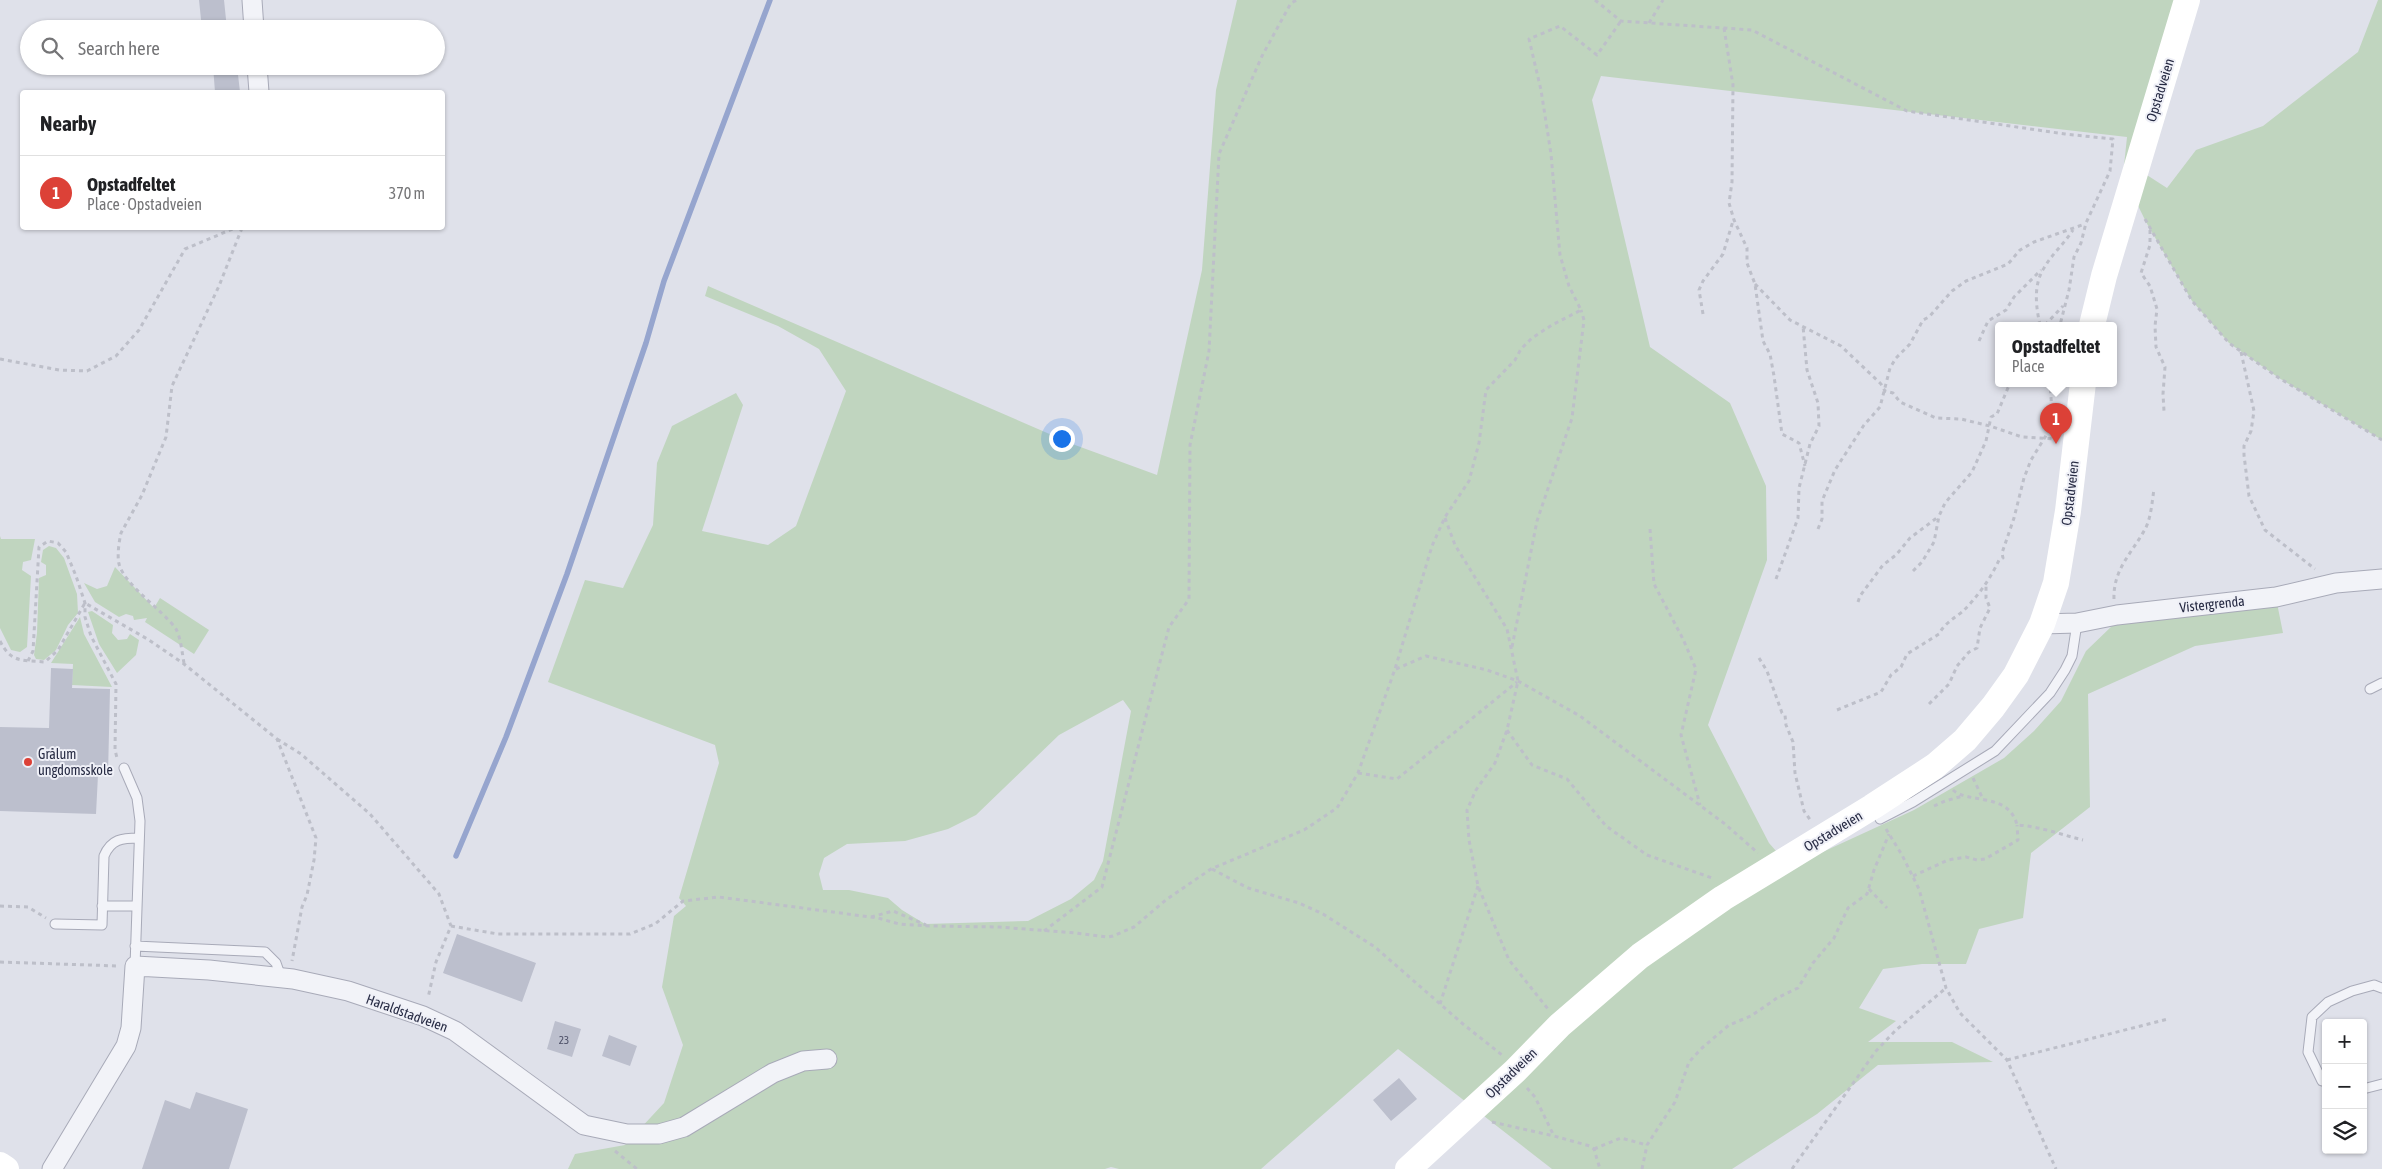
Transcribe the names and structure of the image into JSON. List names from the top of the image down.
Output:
{
  "streets": {
    "street": ["Opstadveien", "Vistergrenda", "Haraldstadveien"]
  },
  "crossings": [
    ["Opstadveien", "Vistergrenda"]
  ],
  "places": ["Grålum ungdomsskole"],
  "house_numbers": ["23"],
  "page": {
    "search": "Search here",
    "heading": "Nearby",
    "list": [
      {
        "mark": "1",
        "name": "Opstadfeltet",
        "note": "Place · Opstadveien",
        "value": "370 m"
      }
    ],
    "popup": ["Opstadfeltet", "Place"],
    "pins": "1",
    "map_buttons": ["+", "−"]
  }
}
